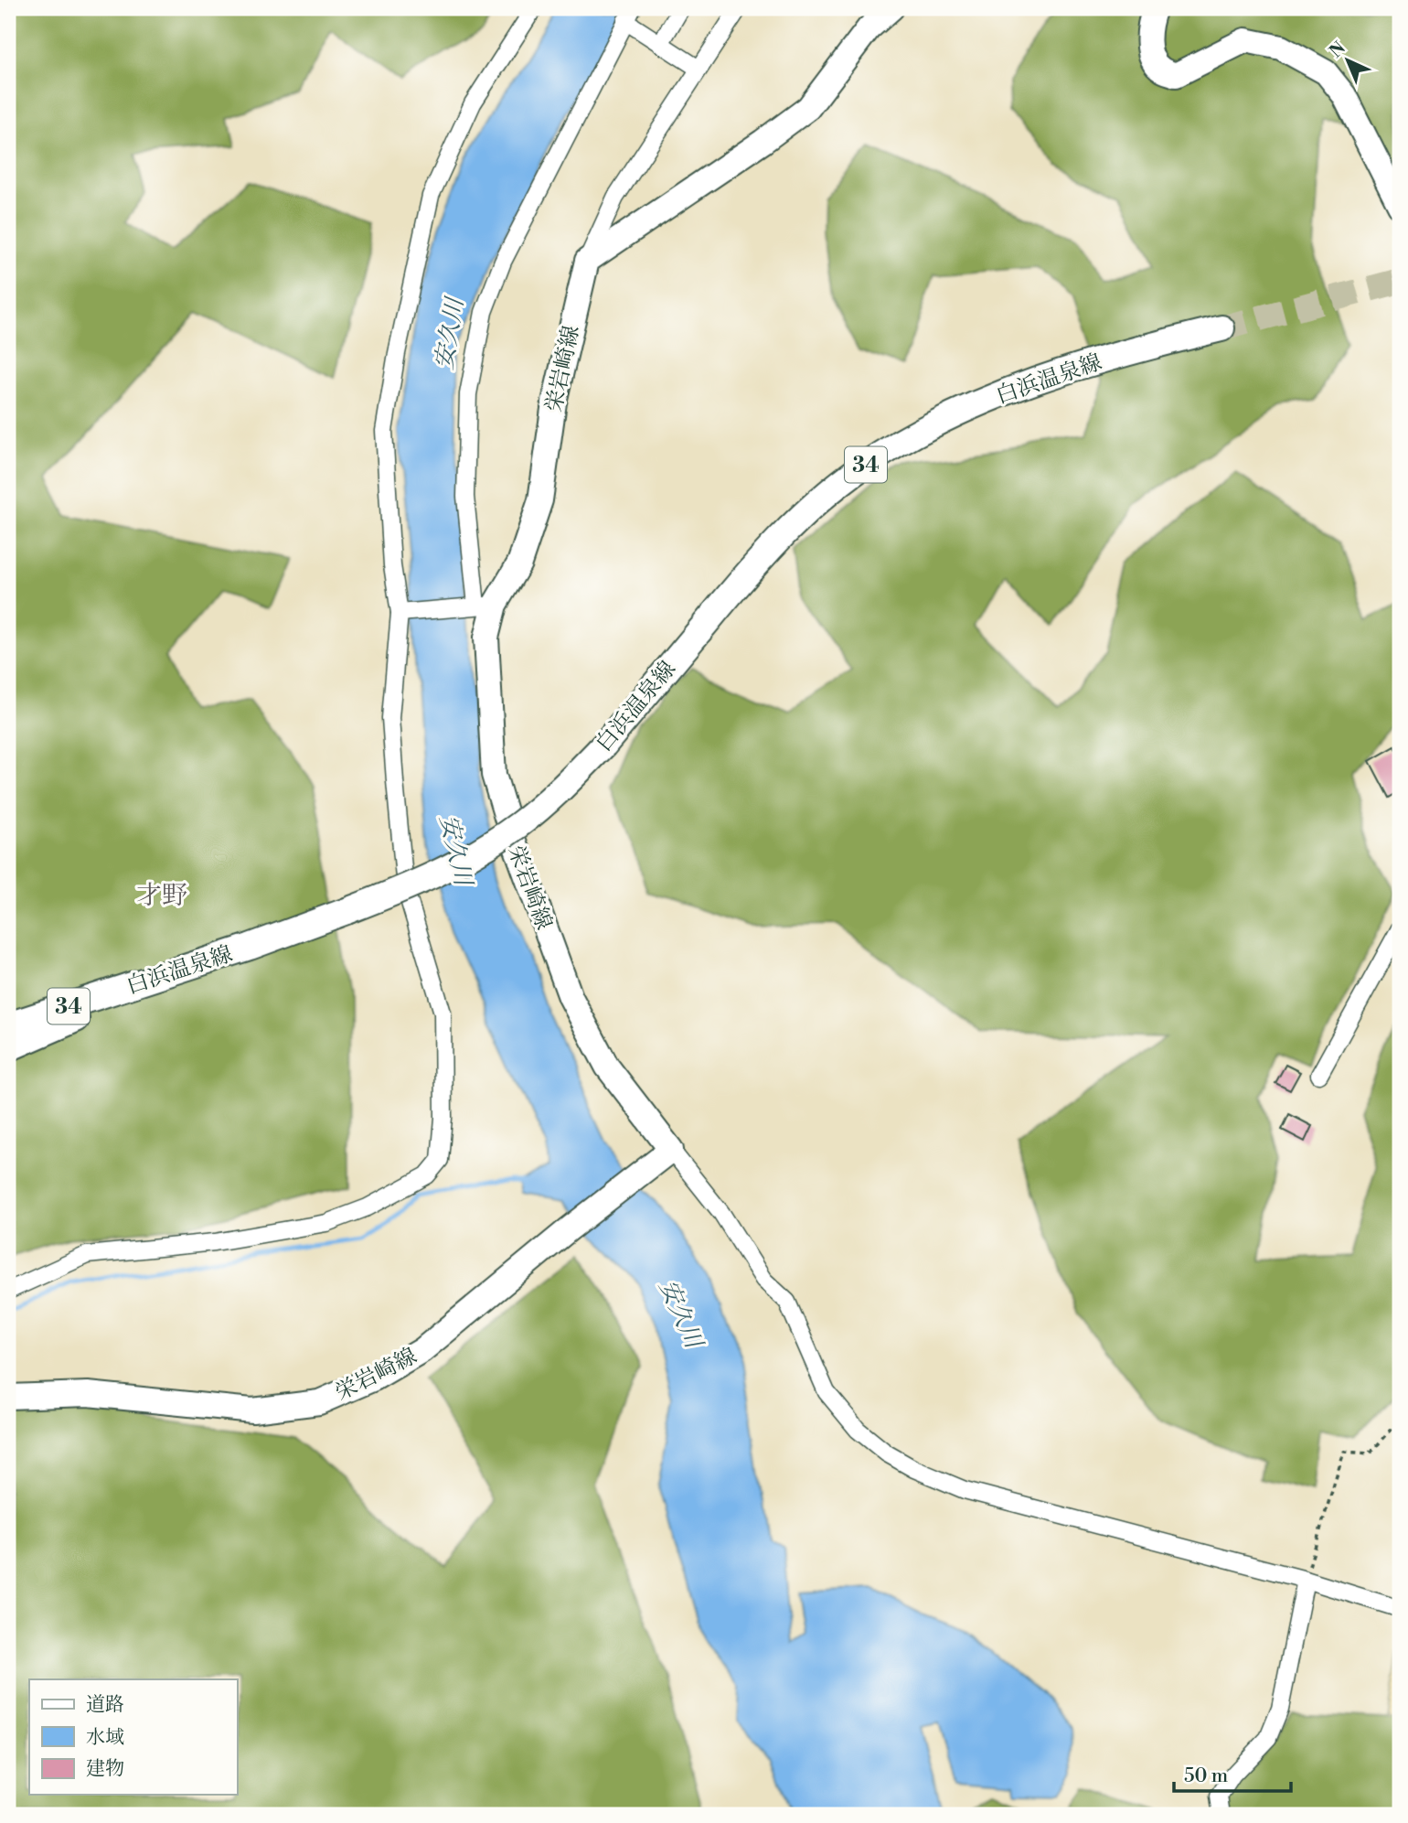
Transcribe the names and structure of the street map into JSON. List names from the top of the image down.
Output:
{
  "streets": {
    "main road": ["栄岩崎線", "白浜温泉線", "34"]
  },
  "districts": ["才野"],
  "water": ["安久川"],
  "legend": ["道路", "水域", "建物"],
  "scale_bar": "50 m",
  "north": "top left"
}
